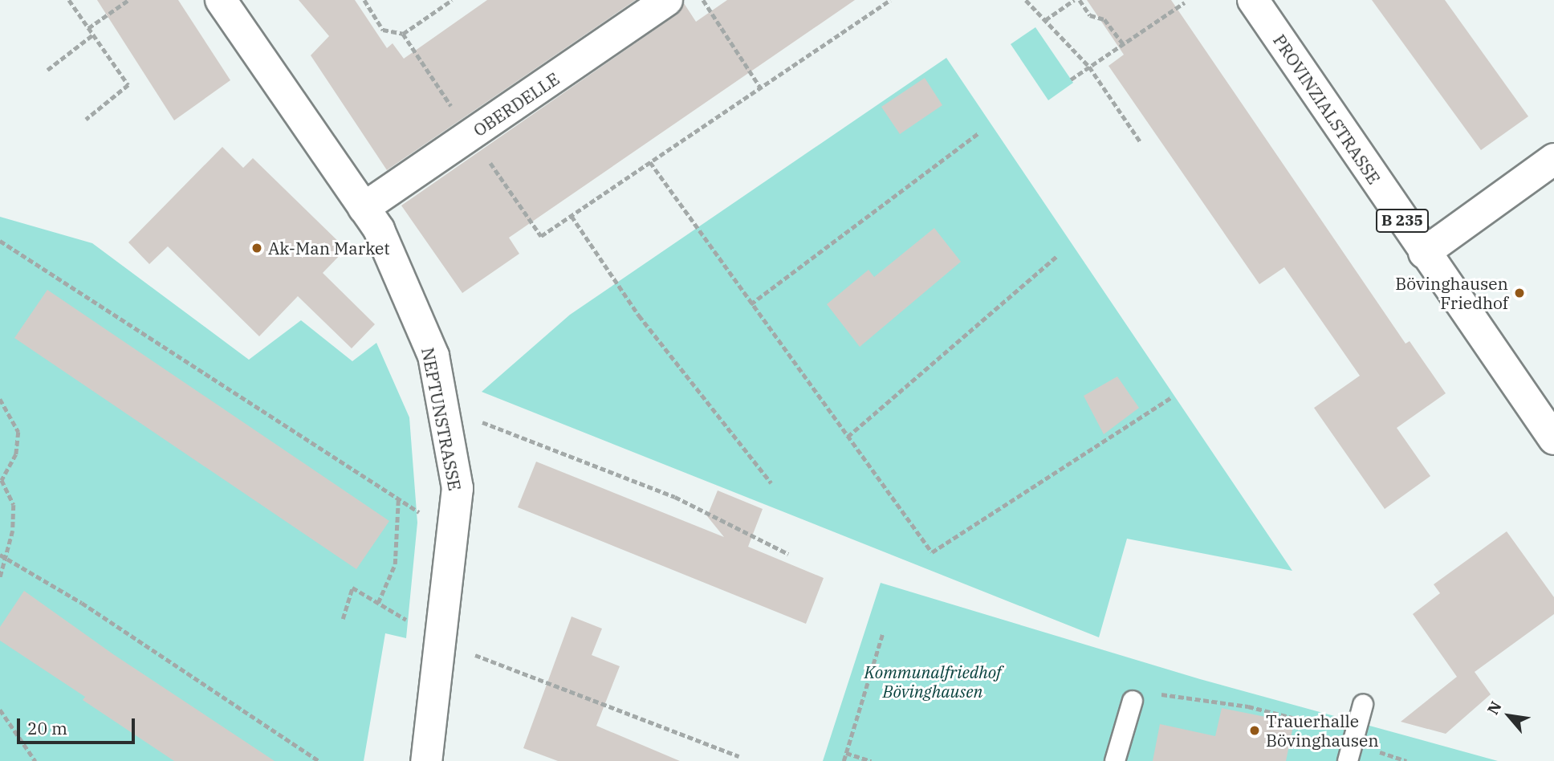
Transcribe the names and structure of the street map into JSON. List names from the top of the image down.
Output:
{
  "streets": {
    "street": [
      "OBERDELLE",
      "PROVINZIALSTRASSE",
      "B 235",
      "NEPTUNSTRASSE"
    ]
  },
  "crossings": [
    ["OBERDELLE", "NEPTUNSTRASSE"]
  ],
  "parks": ["Kommunalfriedhof Bövinghausen"],
  "places": ["Ak-Man Market", "Bövinghausen Friedhof", "Trauerhalle Bövinghausen"],
  "scale_bar": "20 m",
  "north": "top left"
}
